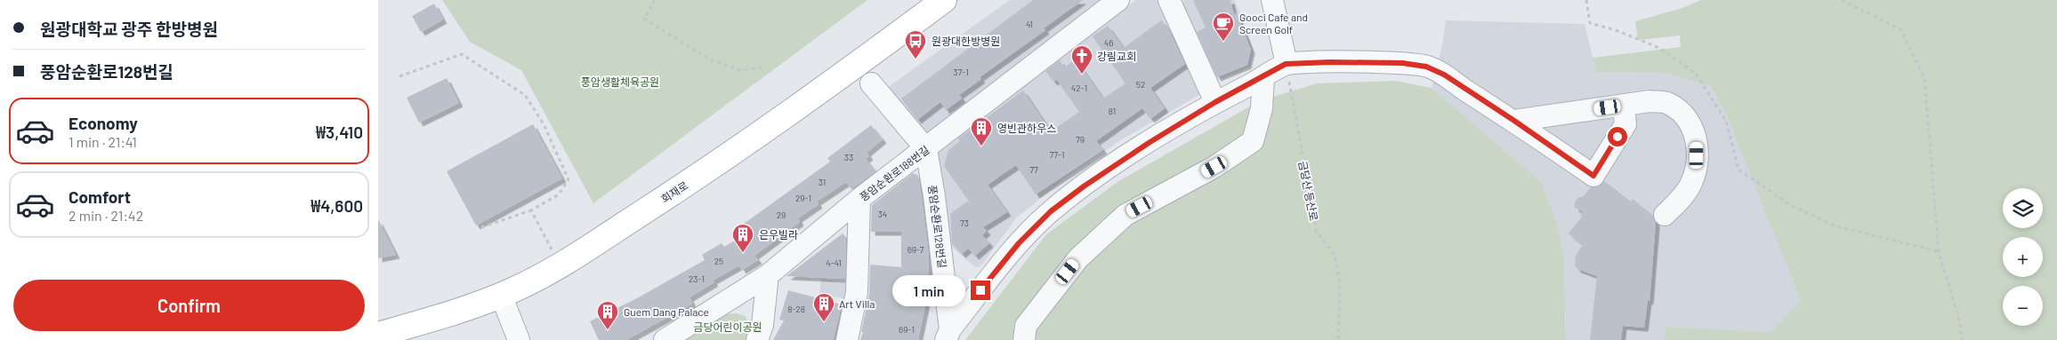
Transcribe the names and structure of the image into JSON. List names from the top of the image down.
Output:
{
  "streets": {
    "main road": ["회재로"],
    "street": ["풍암순환로188번길", "풍암순환로128번길"],
    "path": ["금당산 등산로"]
  },
  "crossings": [
    ["풍암순환로188번길", "풍암순환로128번길"],
    ["금당산 등산로", "풍암순환로128번길"]
  ],
  "parks": ["풍암생활체육공원", "금당어린이공원"],
  "places": {
    "cafe": ["Gooci Cafe and Screen Golf"],
    "bus stop": ["원광대한방병원"],
    "church": ["강림교회"],
    "building": [
      "영빈관하우스",
      "은우빌라",
      "Art Villa",
      "Guem Dang Palace"
    ]
  },
  "house_numbers": [
    "41",
    "46",
    "37-1",
    "52",
    "42-1",
    "81",
    "79",
    "77-1",
    "33",
    "77",
    "31",
    "29-1",
    "34",
    "29",
    "73",
    "69-7",
    "25",
    "4-41",
    "23-1",
    "8-28",
    "69-1"
  ],
  "page": {
    "banner": ["원광대학교 광주 한방병원", "풍암순환로128번길"],
    "list": [
      {
        "name": "Economy",
        "note": "1 min · 21:41",
        "value": "₩3,410"
      },
      {
        "name": "Comfort",
        "note": "2 min · 21:42",
        "value": "₩4,600"
      }
    ],
    "map_buttons": ["+", "−"],
    "buttons": "Confirm",
    "bubble": "1 min"
  }
}
